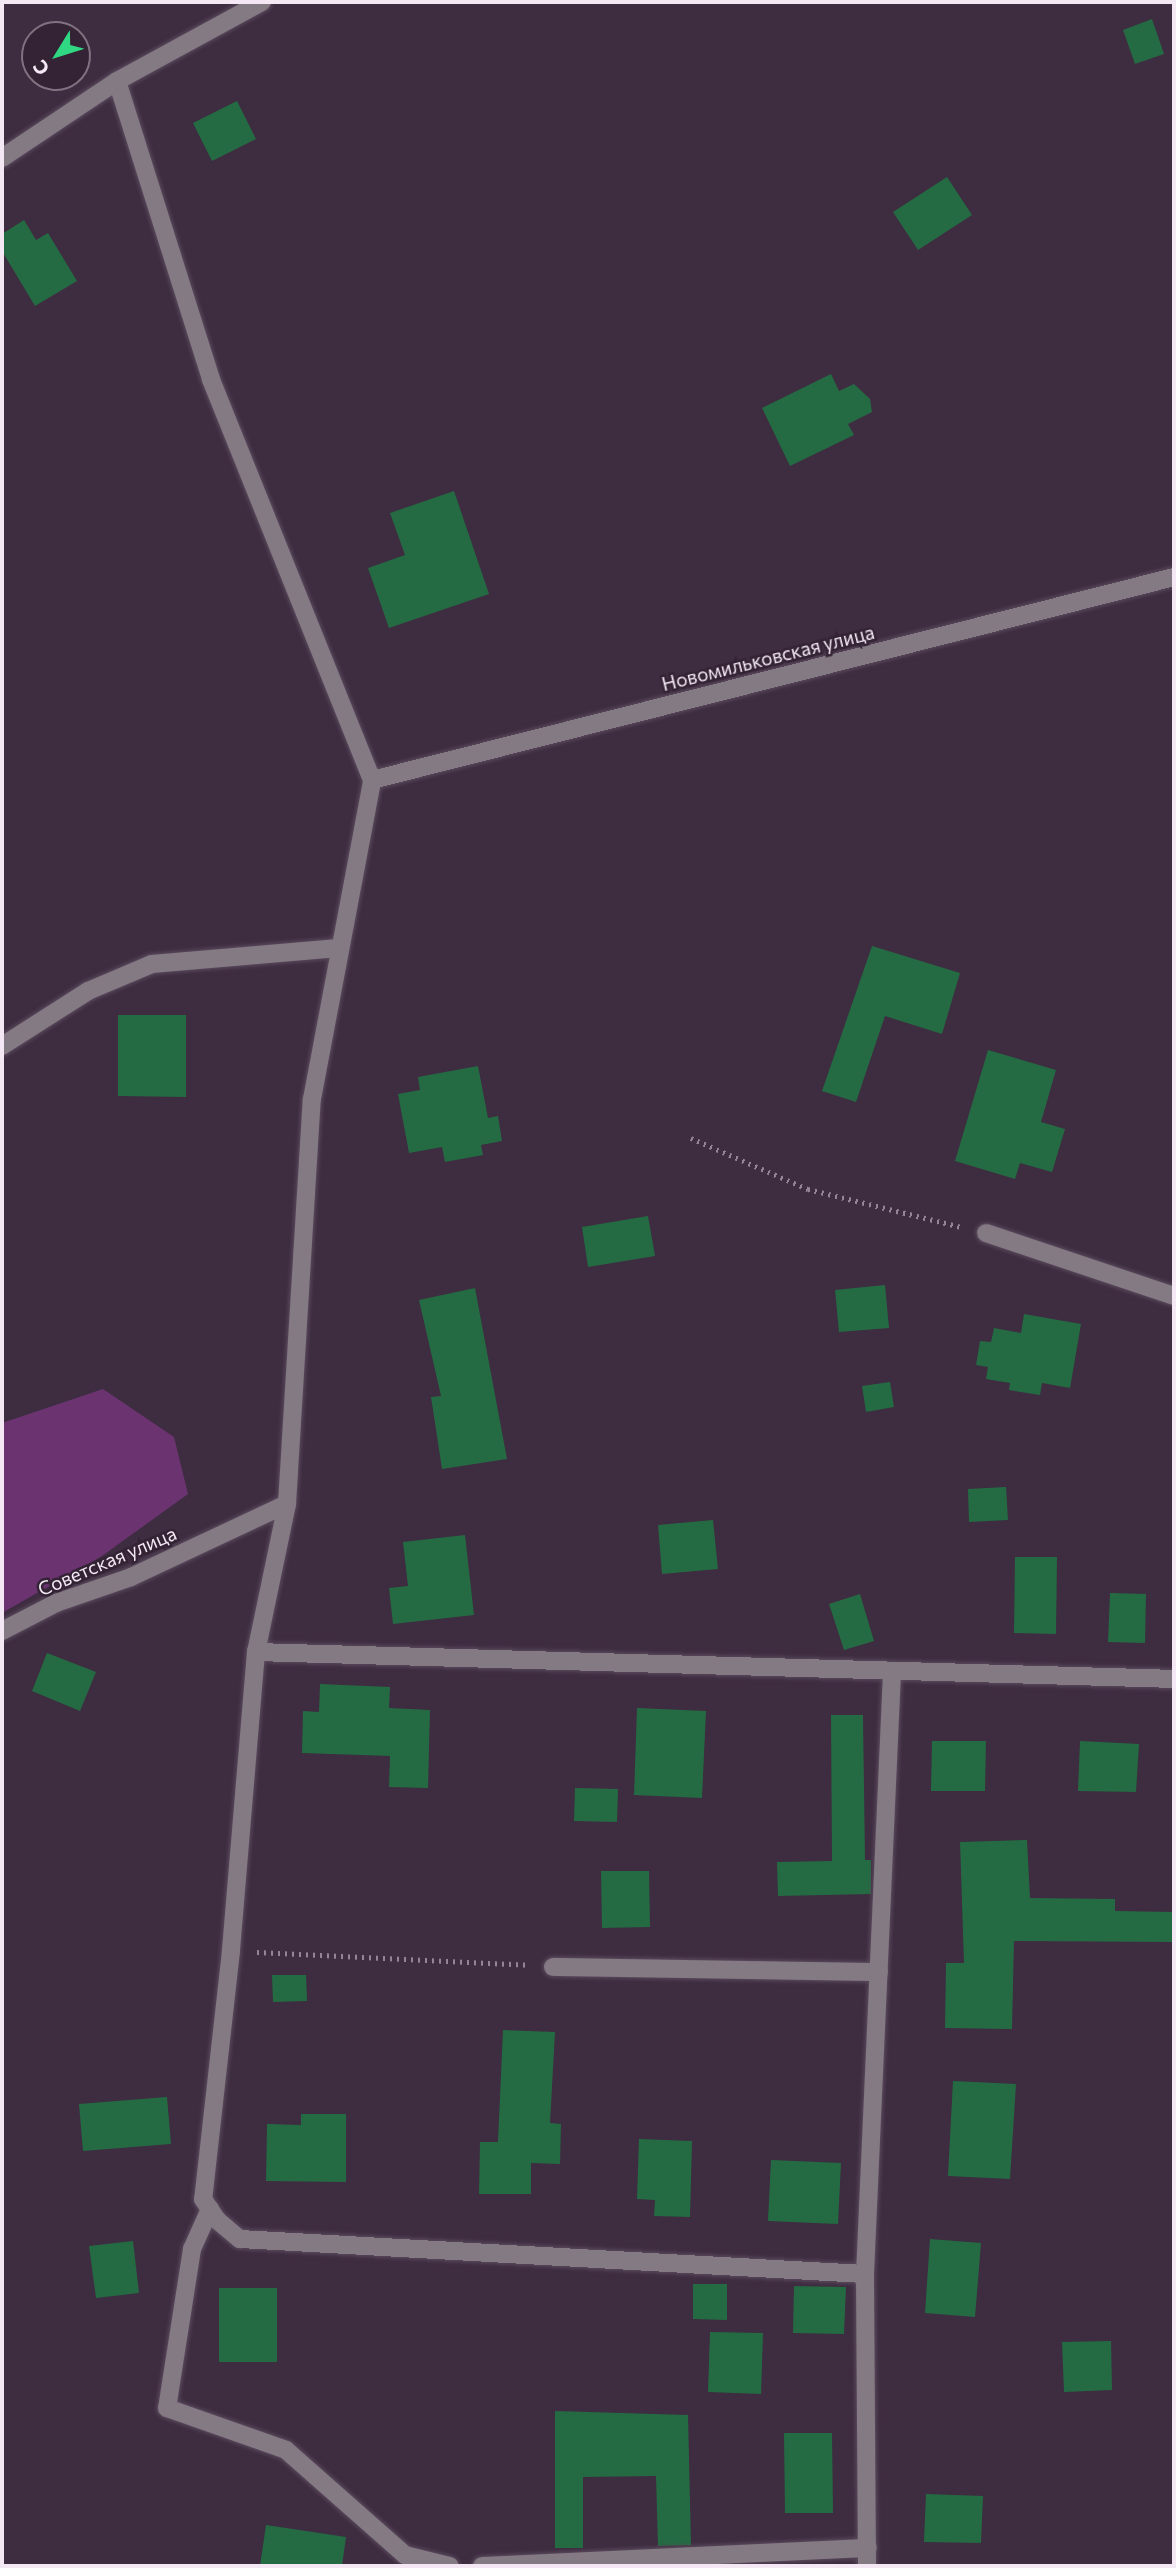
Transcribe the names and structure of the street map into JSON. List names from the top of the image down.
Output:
{
  "streets": {
    "street": ["Новомильковская улица", "Советская улица"]
  },
  "north": "bottom left"
}
